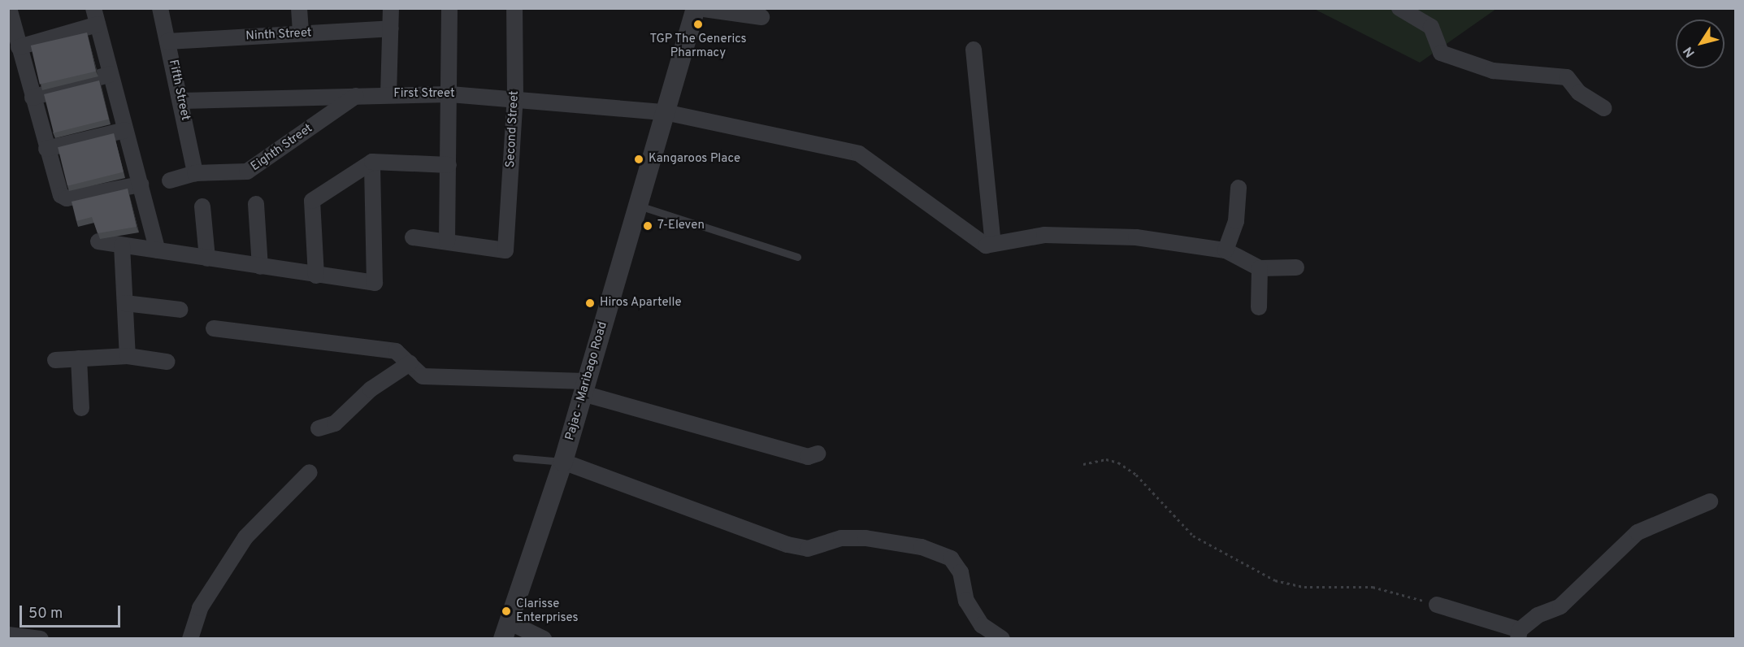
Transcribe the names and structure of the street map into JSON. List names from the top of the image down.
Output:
{
  "streets": {
    "street": [
      "Ninth Street",
      "Fifth Street",
      "First Street",
      "Second Street",
      "Eighth Street",
      "Pajac - Maribago Road"
    ]
  },
  "crossings": [
    ["Ninth Street", "Fifth Street"],
    ["Fifth Street", "First Street"],
    ["Fifth Street", "Eighth Street"],
    ["First Street", "Second Street"],
    ["First Street", "Eighth Street"],
    ["First Street", "Pajac - Maribago Road"]
  ],
  "places": [
    "TGP The Generics Pharmacy",
    "Kangaroos Place",
    "7-Eleven",
    "Hiros Apartelle",
    "Clarisse Enterprises"
  ],
  "scale_bar": "50 m",
  "north": "bottom left"
}
